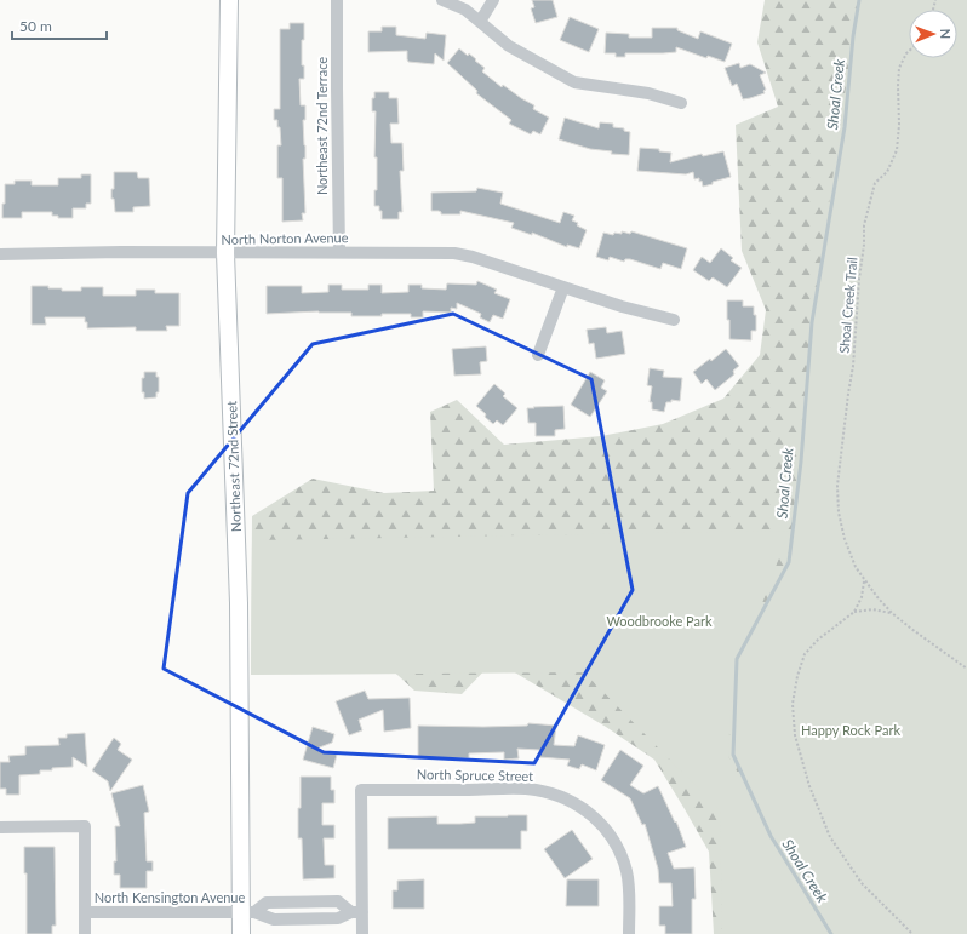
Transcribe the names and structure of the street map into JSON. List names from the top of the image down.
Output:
{
  "streets": {
    "main road": ["Northeast 72nd Street"],
    "street": [
      "Northeast 72nd Terrace",
      "North Norton Avenue",
      "North Spruce Street",
      "North Kensington Avenue"
    ],
    "path": ["Shoal Creek Trail"]
  },
  "crossings": [
    ["Northeast 72nd Terrace", "North Norton Avenue"],
    ["North Norton Avenue", "Northeast 72nd Street"],
    ["Northeast 72nd Street", "North Kensington Avenue"],
    ["North Spruce Street", "North Kensington Avenue"]
  ],
  "water": ["Shoal Creek"],
  "parks": ["Woodbrooke Park", "Happy Rock Park"],
  "scale_bar": "50 m",
  "north": "right"
}
